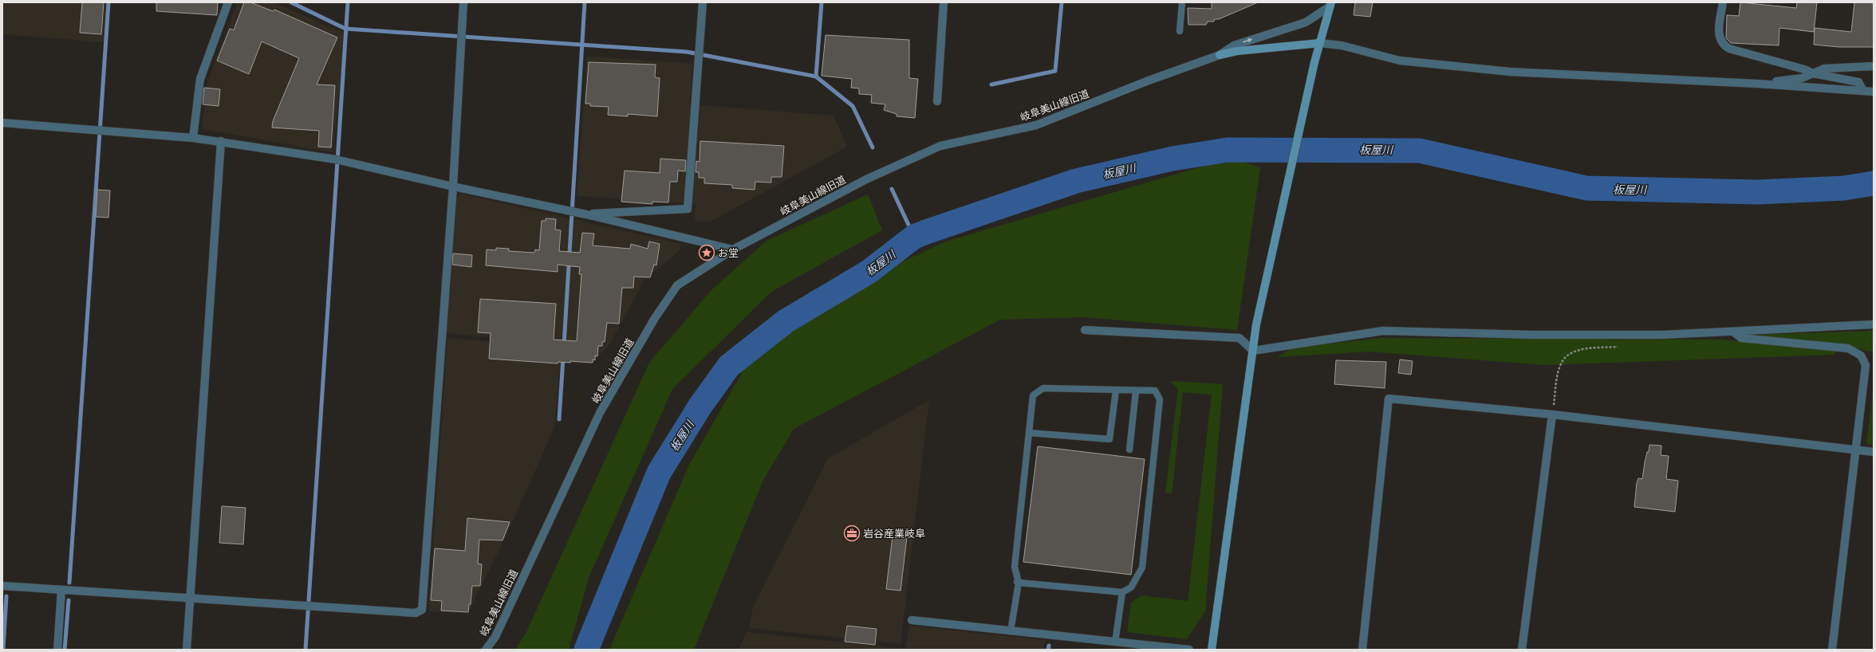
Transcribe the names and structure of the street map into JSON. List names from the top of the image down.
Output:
{
  "streets": {
    "street": ["岐阜美山線旧道"]
  },
  "water": ["板屋川"],
  "places": {
    "place": ["お堂"],
    "office": ["岩谷産業岐阜"]
  }
}
